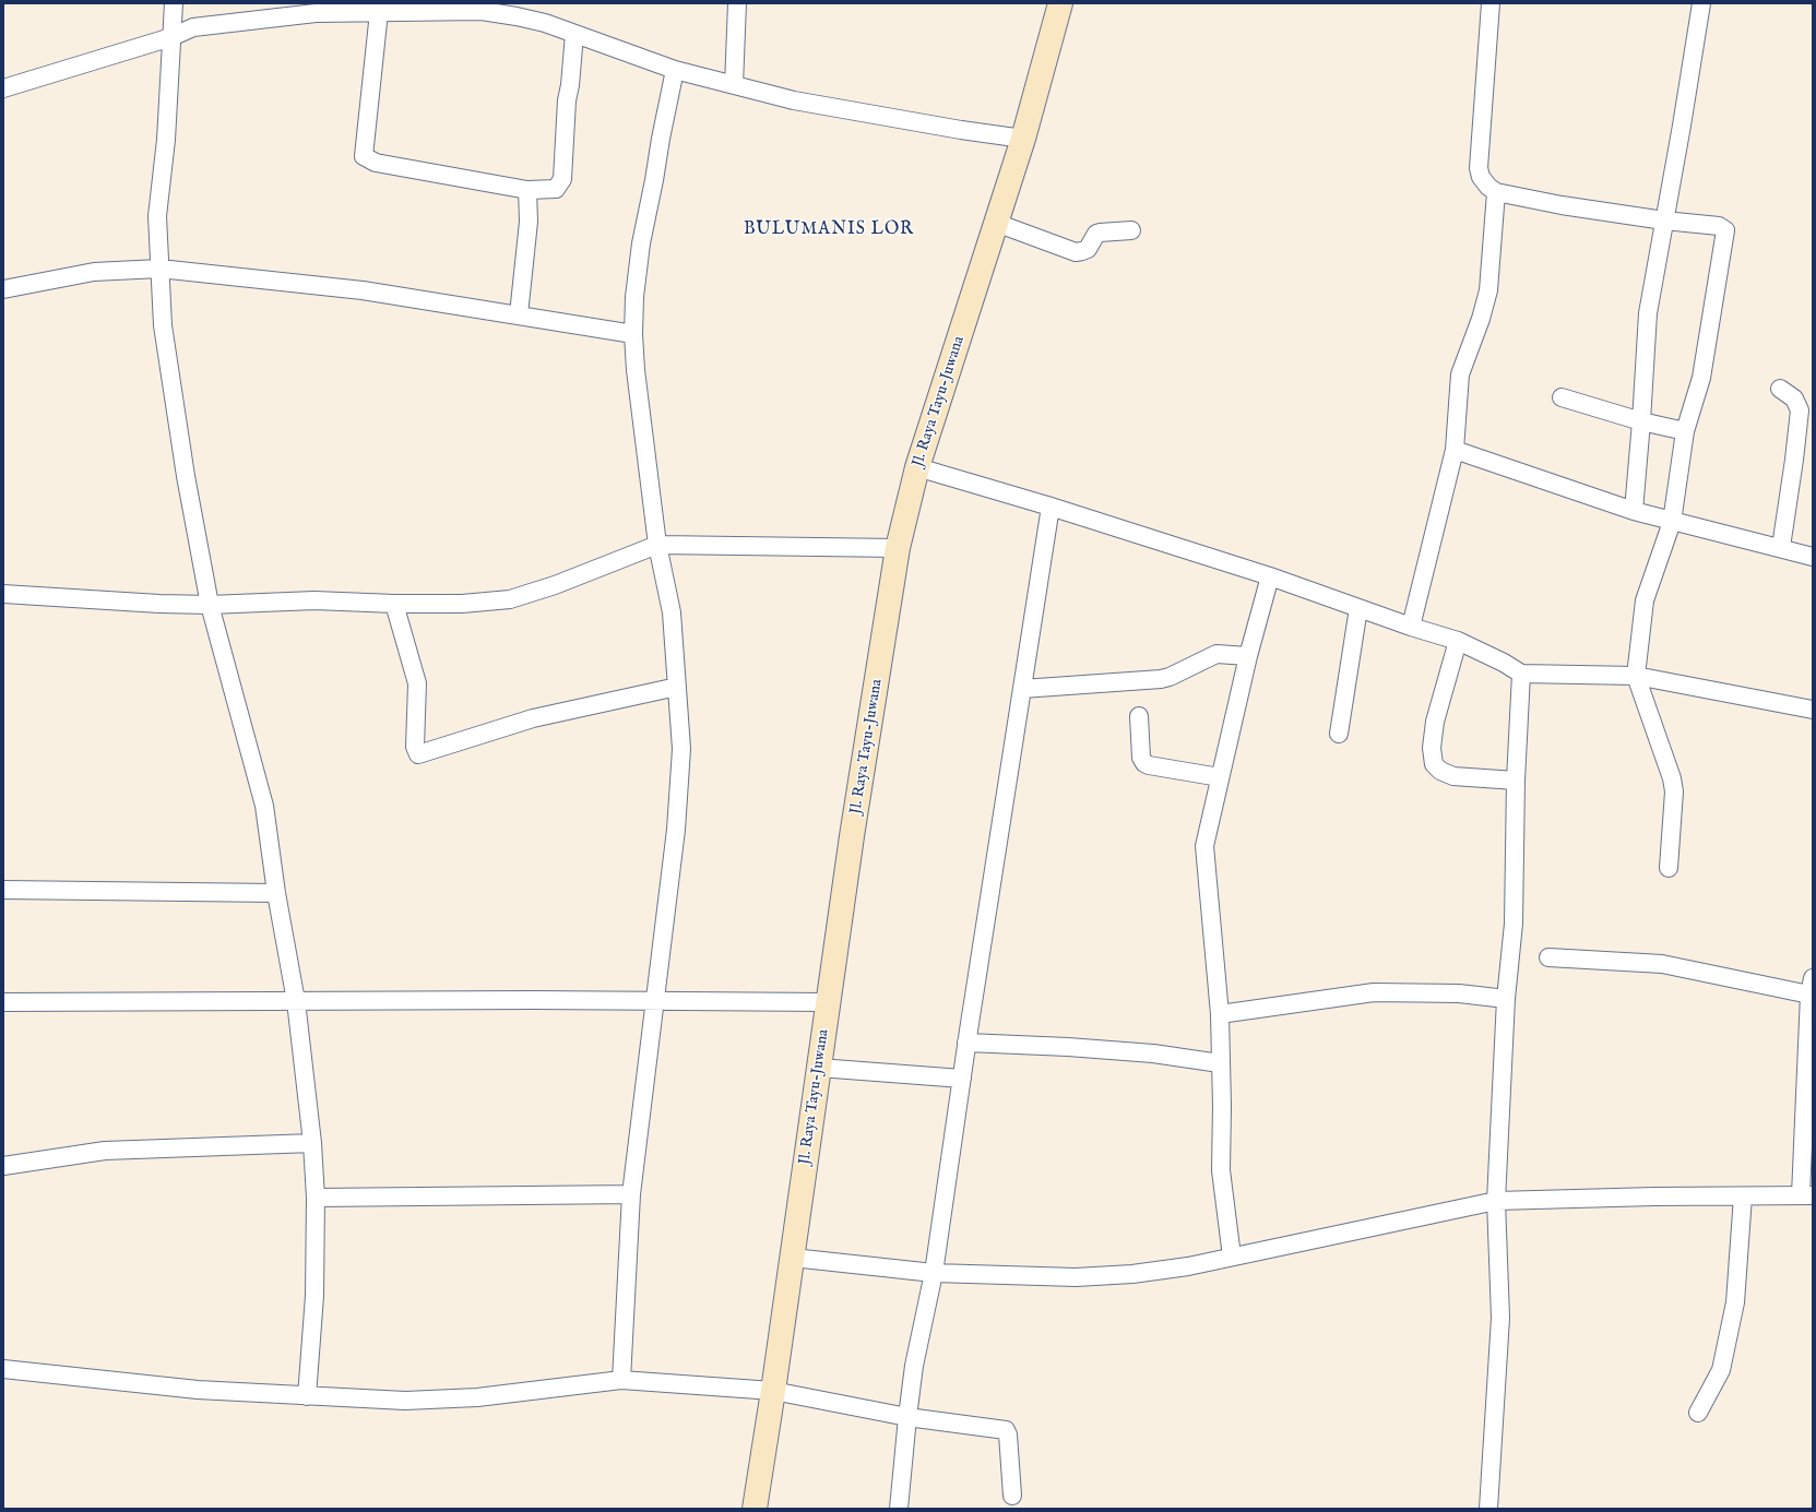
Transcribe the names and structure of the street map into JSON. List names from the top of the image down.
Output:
{
  "streets": {
    "main road": ["Jl. Raya Tayu-Juwana"]
  },
  "districts": ["BULUMANIS LOR"]
}
